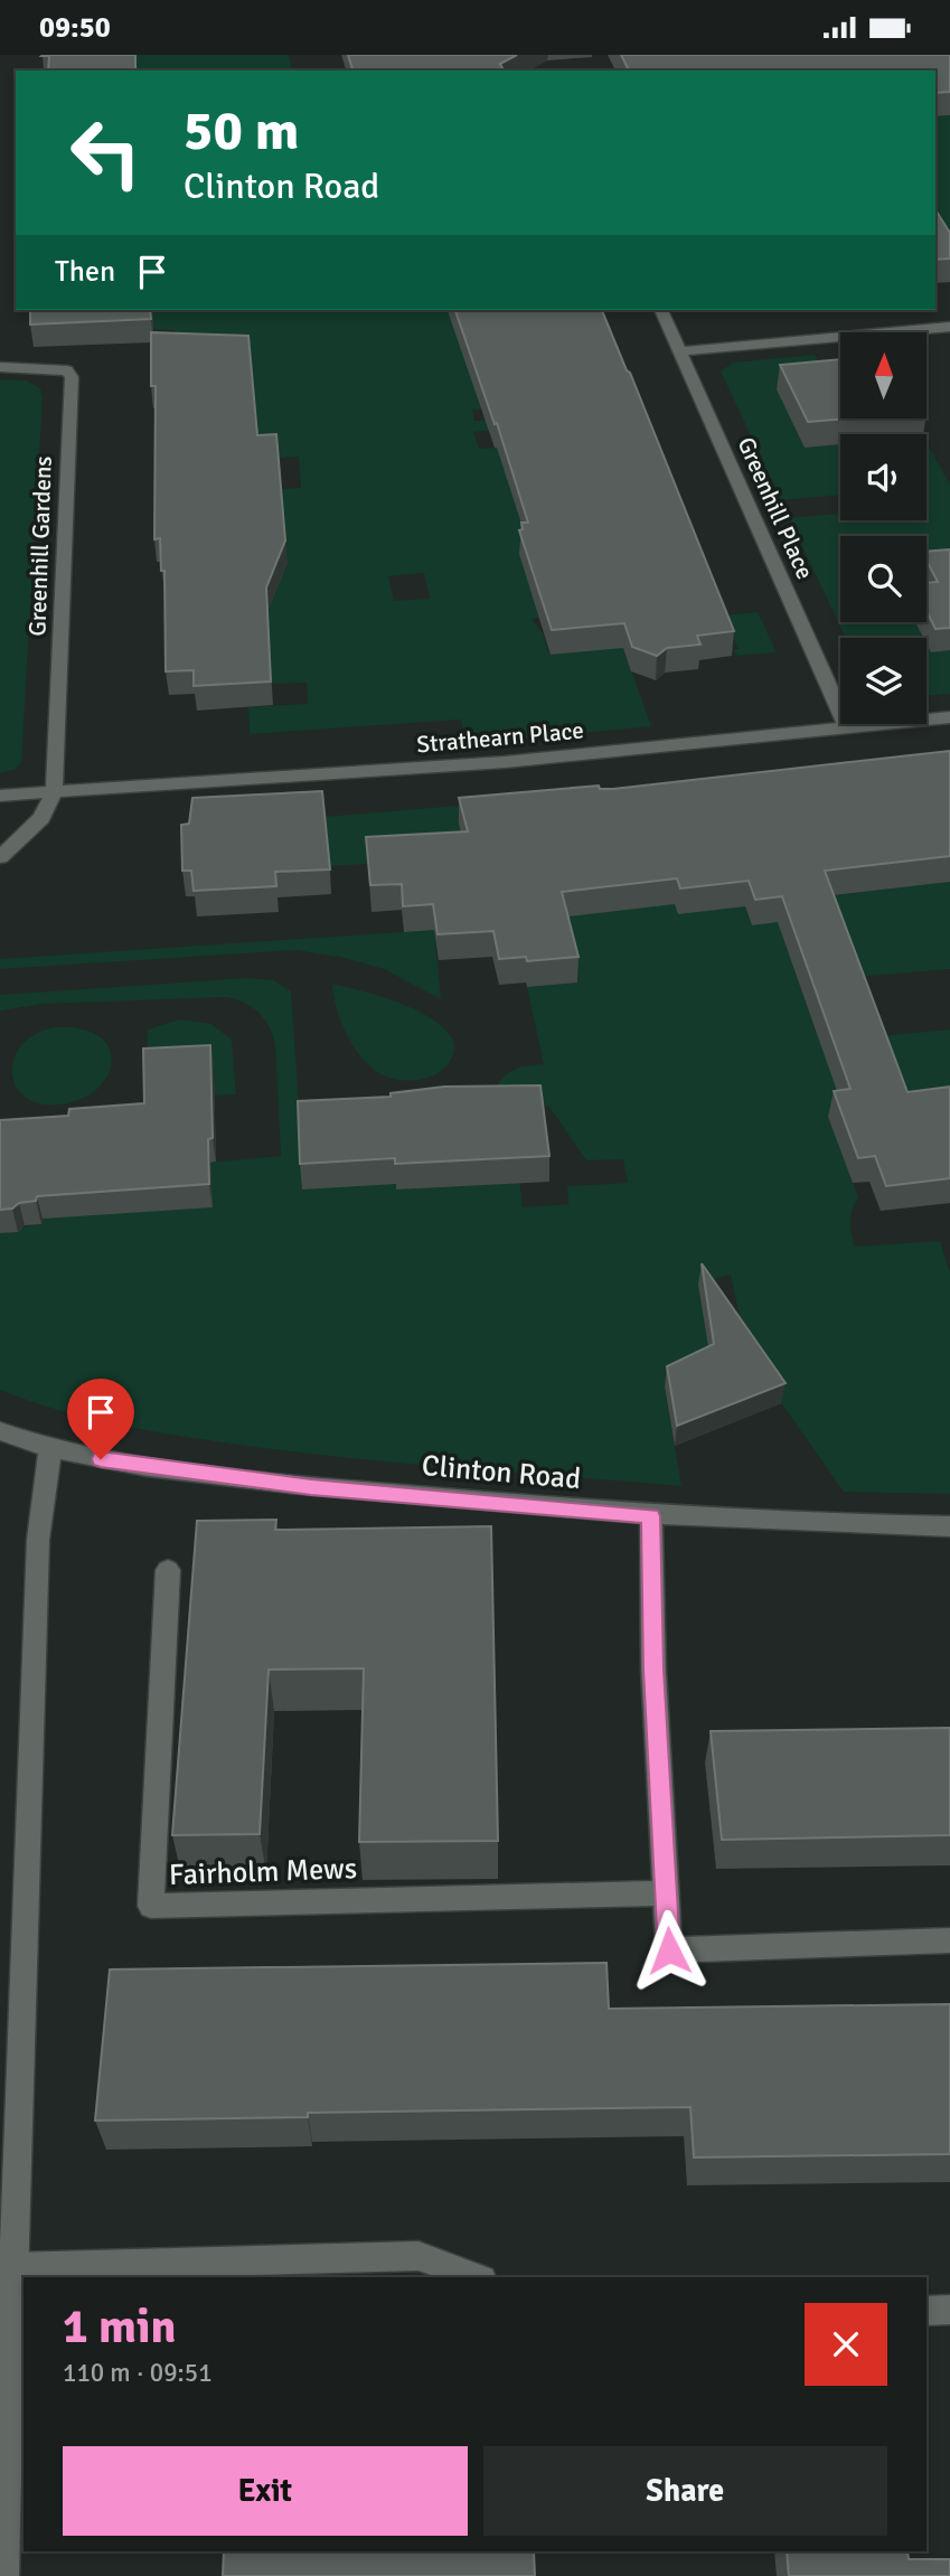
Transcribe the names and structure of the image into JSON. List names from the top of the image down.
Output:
{
  "streets": {
    "street": [
      "Greenhill Place",
      "Greenhill Gardens",
      "Strathearn Place",
      "Clinton Road",
      "Fairholm Mews"
    ]
  },
  "crossings": [
    ["Greenhill Place", "Strathearn Place"],
    ["Greenhill Gardens", "Strathearn Place"]
  ],
  "north": "top",
  "page": {
    "status": "09:50",
    "turn": ["50 m", "Clinton Road"],
    "then": "Then",
    "heading": ["1 min", "110 m · 09:51"],
    "buttons": ["Exit", "Share"]
  }
}
